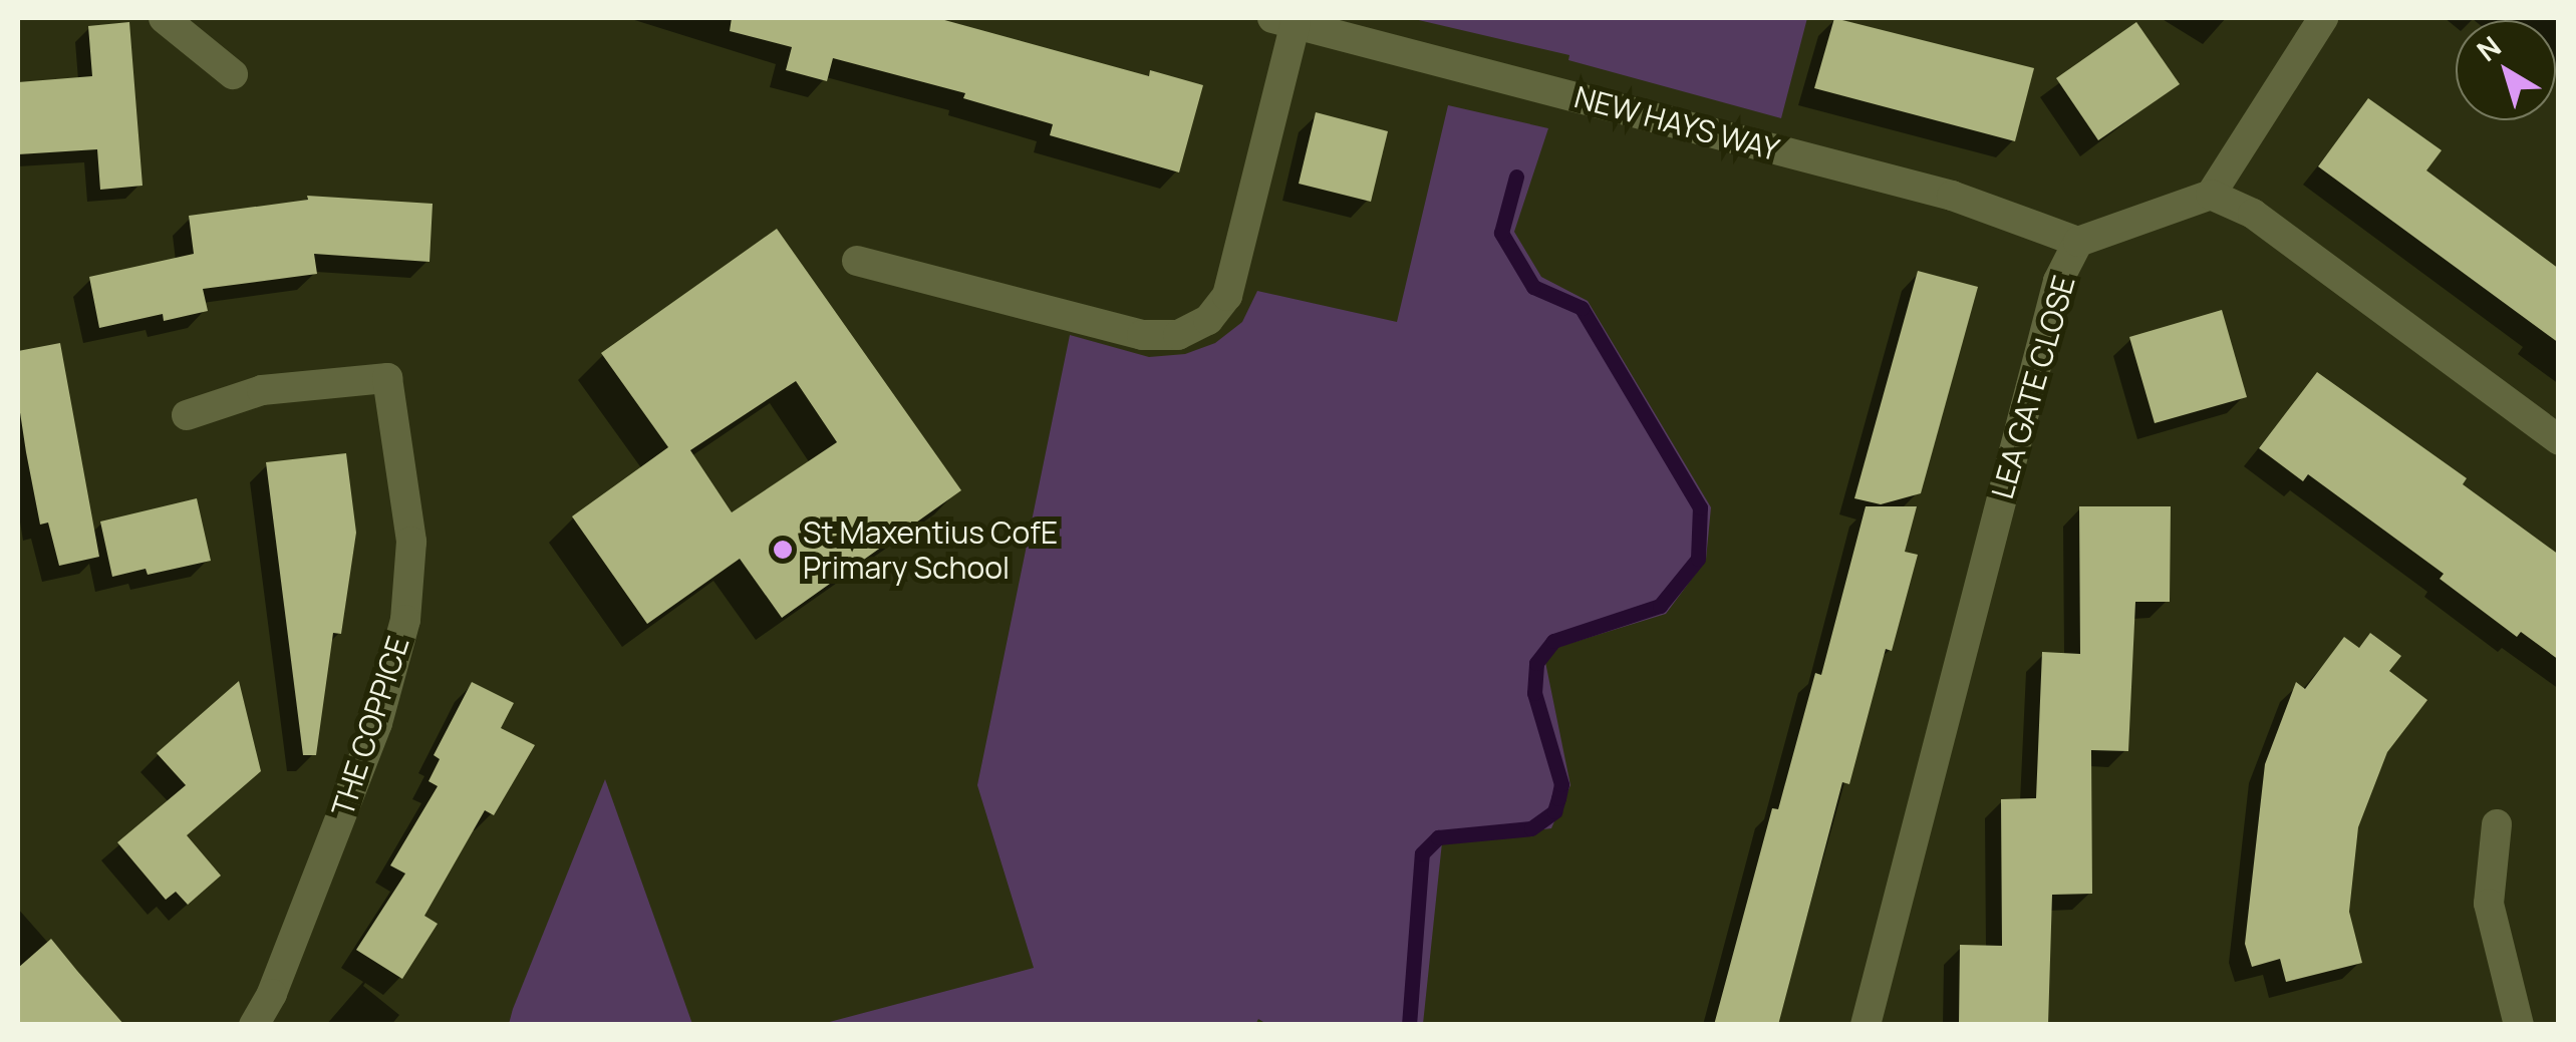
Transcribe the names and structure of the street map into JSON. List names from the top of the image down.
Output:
{
  "streets": {
    "street": ["NEW HAYS WAY", "LEA GATE CLOSE", "THE COPPICE"]
  },
  "crossings": [
    ["NEW HAYS WAY", "LEA GATE CLOSE"]
  ],
  "places": ["St Maxentius CofE Primary School"],
  "north": "top left"
}
